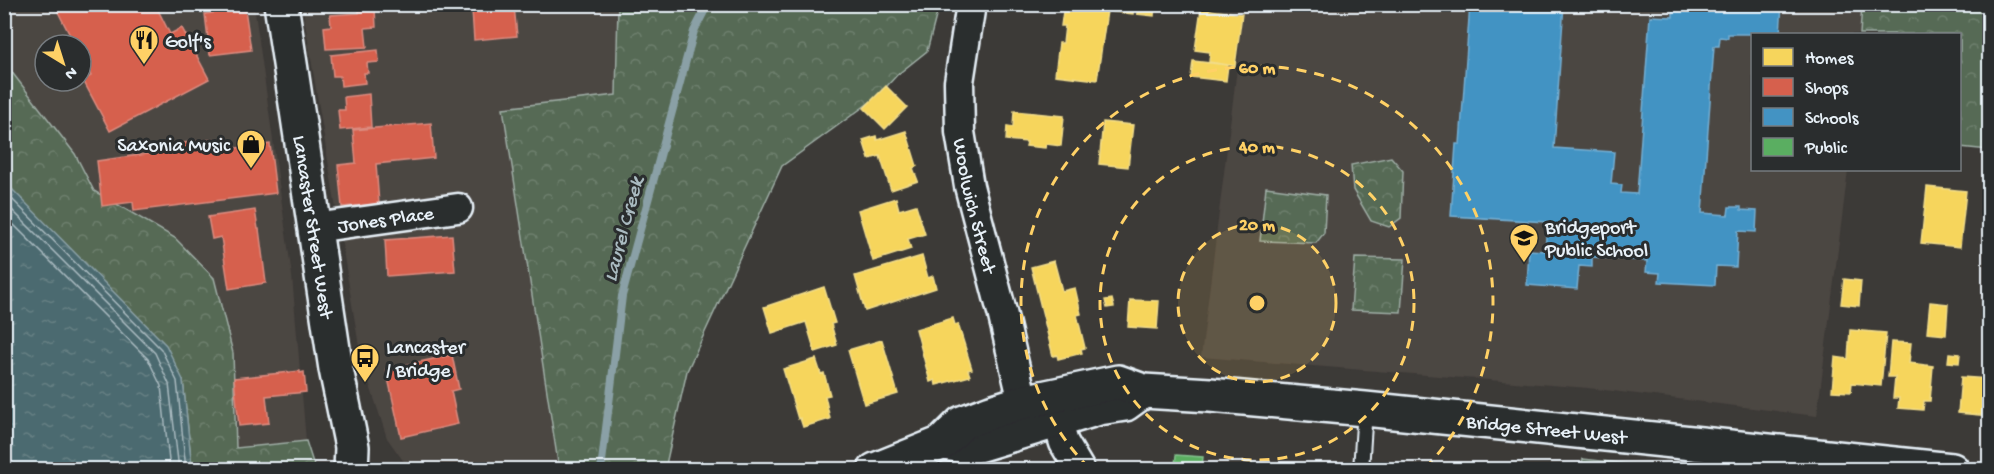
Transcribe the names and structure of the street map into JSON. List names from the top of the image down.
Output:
{
  "streets": {
    "main road": ["Lancaster Street West", "Bridge Street West"],
    "street": ["Woolwich Street", "Jones Place"]
  },
  "crossings": [
    ["Woolwich Street", "Bridge Street West"],
    ["Jones Place", "Lancaster Street West"]
  ],
  "water": ["Laurel Creek"],
  "places": {
    "restaurant": ["Golf's"],
    "shop": ["Saxonia Music"],
    "school or university": ["Bridgeport Public School"],
    "bus stop": ["Lancaster / Bridge"]
  },
  "legend": [
    "Homes",
    "Shops",
    "Schools",
    "Public"
  ],
  "north": "bottom right",
  "rings": ["60 m", "40 m", "20 m"]
}
